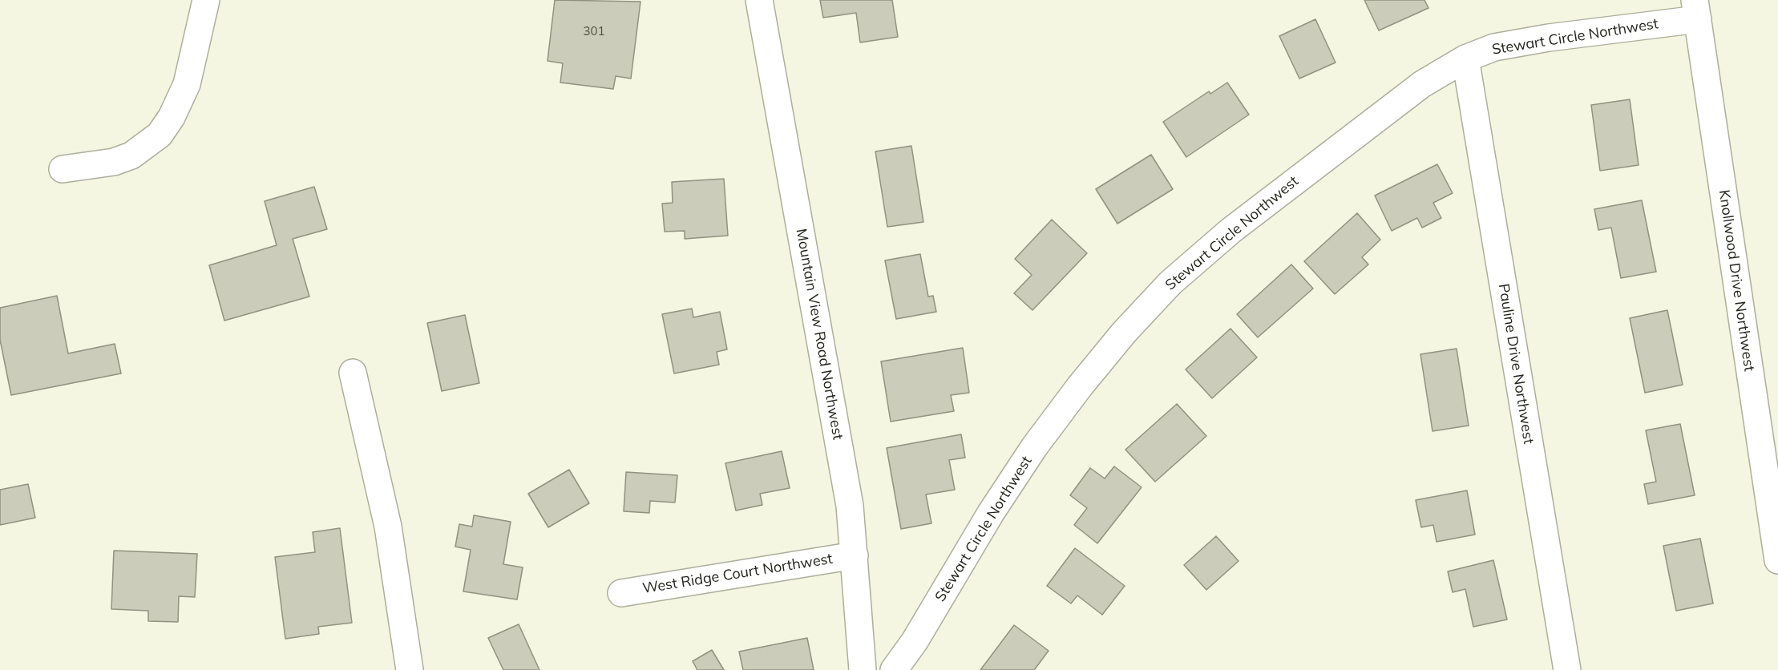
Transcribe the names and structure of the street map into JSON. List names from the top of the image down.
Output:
{
  "streets": {
    "street": [
      "Stewart Circle Northwest",
      "Knollwood Drive Northwest",
      "Mountain View Road Northwest",
      "Pauline Drive Northwest",
      "West Ridge Court Northwest"
    ]
  },
  "crossings": [
    ["Stewart Circle Northwest", "Knollwood Drive Northwest"],
    ["Stewart Circle Northwest", "Pauline Drive Northwest"],
    ["Mountain View Road Northwest", "West Ridge Court Northwest"]
  ],
  "house_numbers": ["301"]
}
